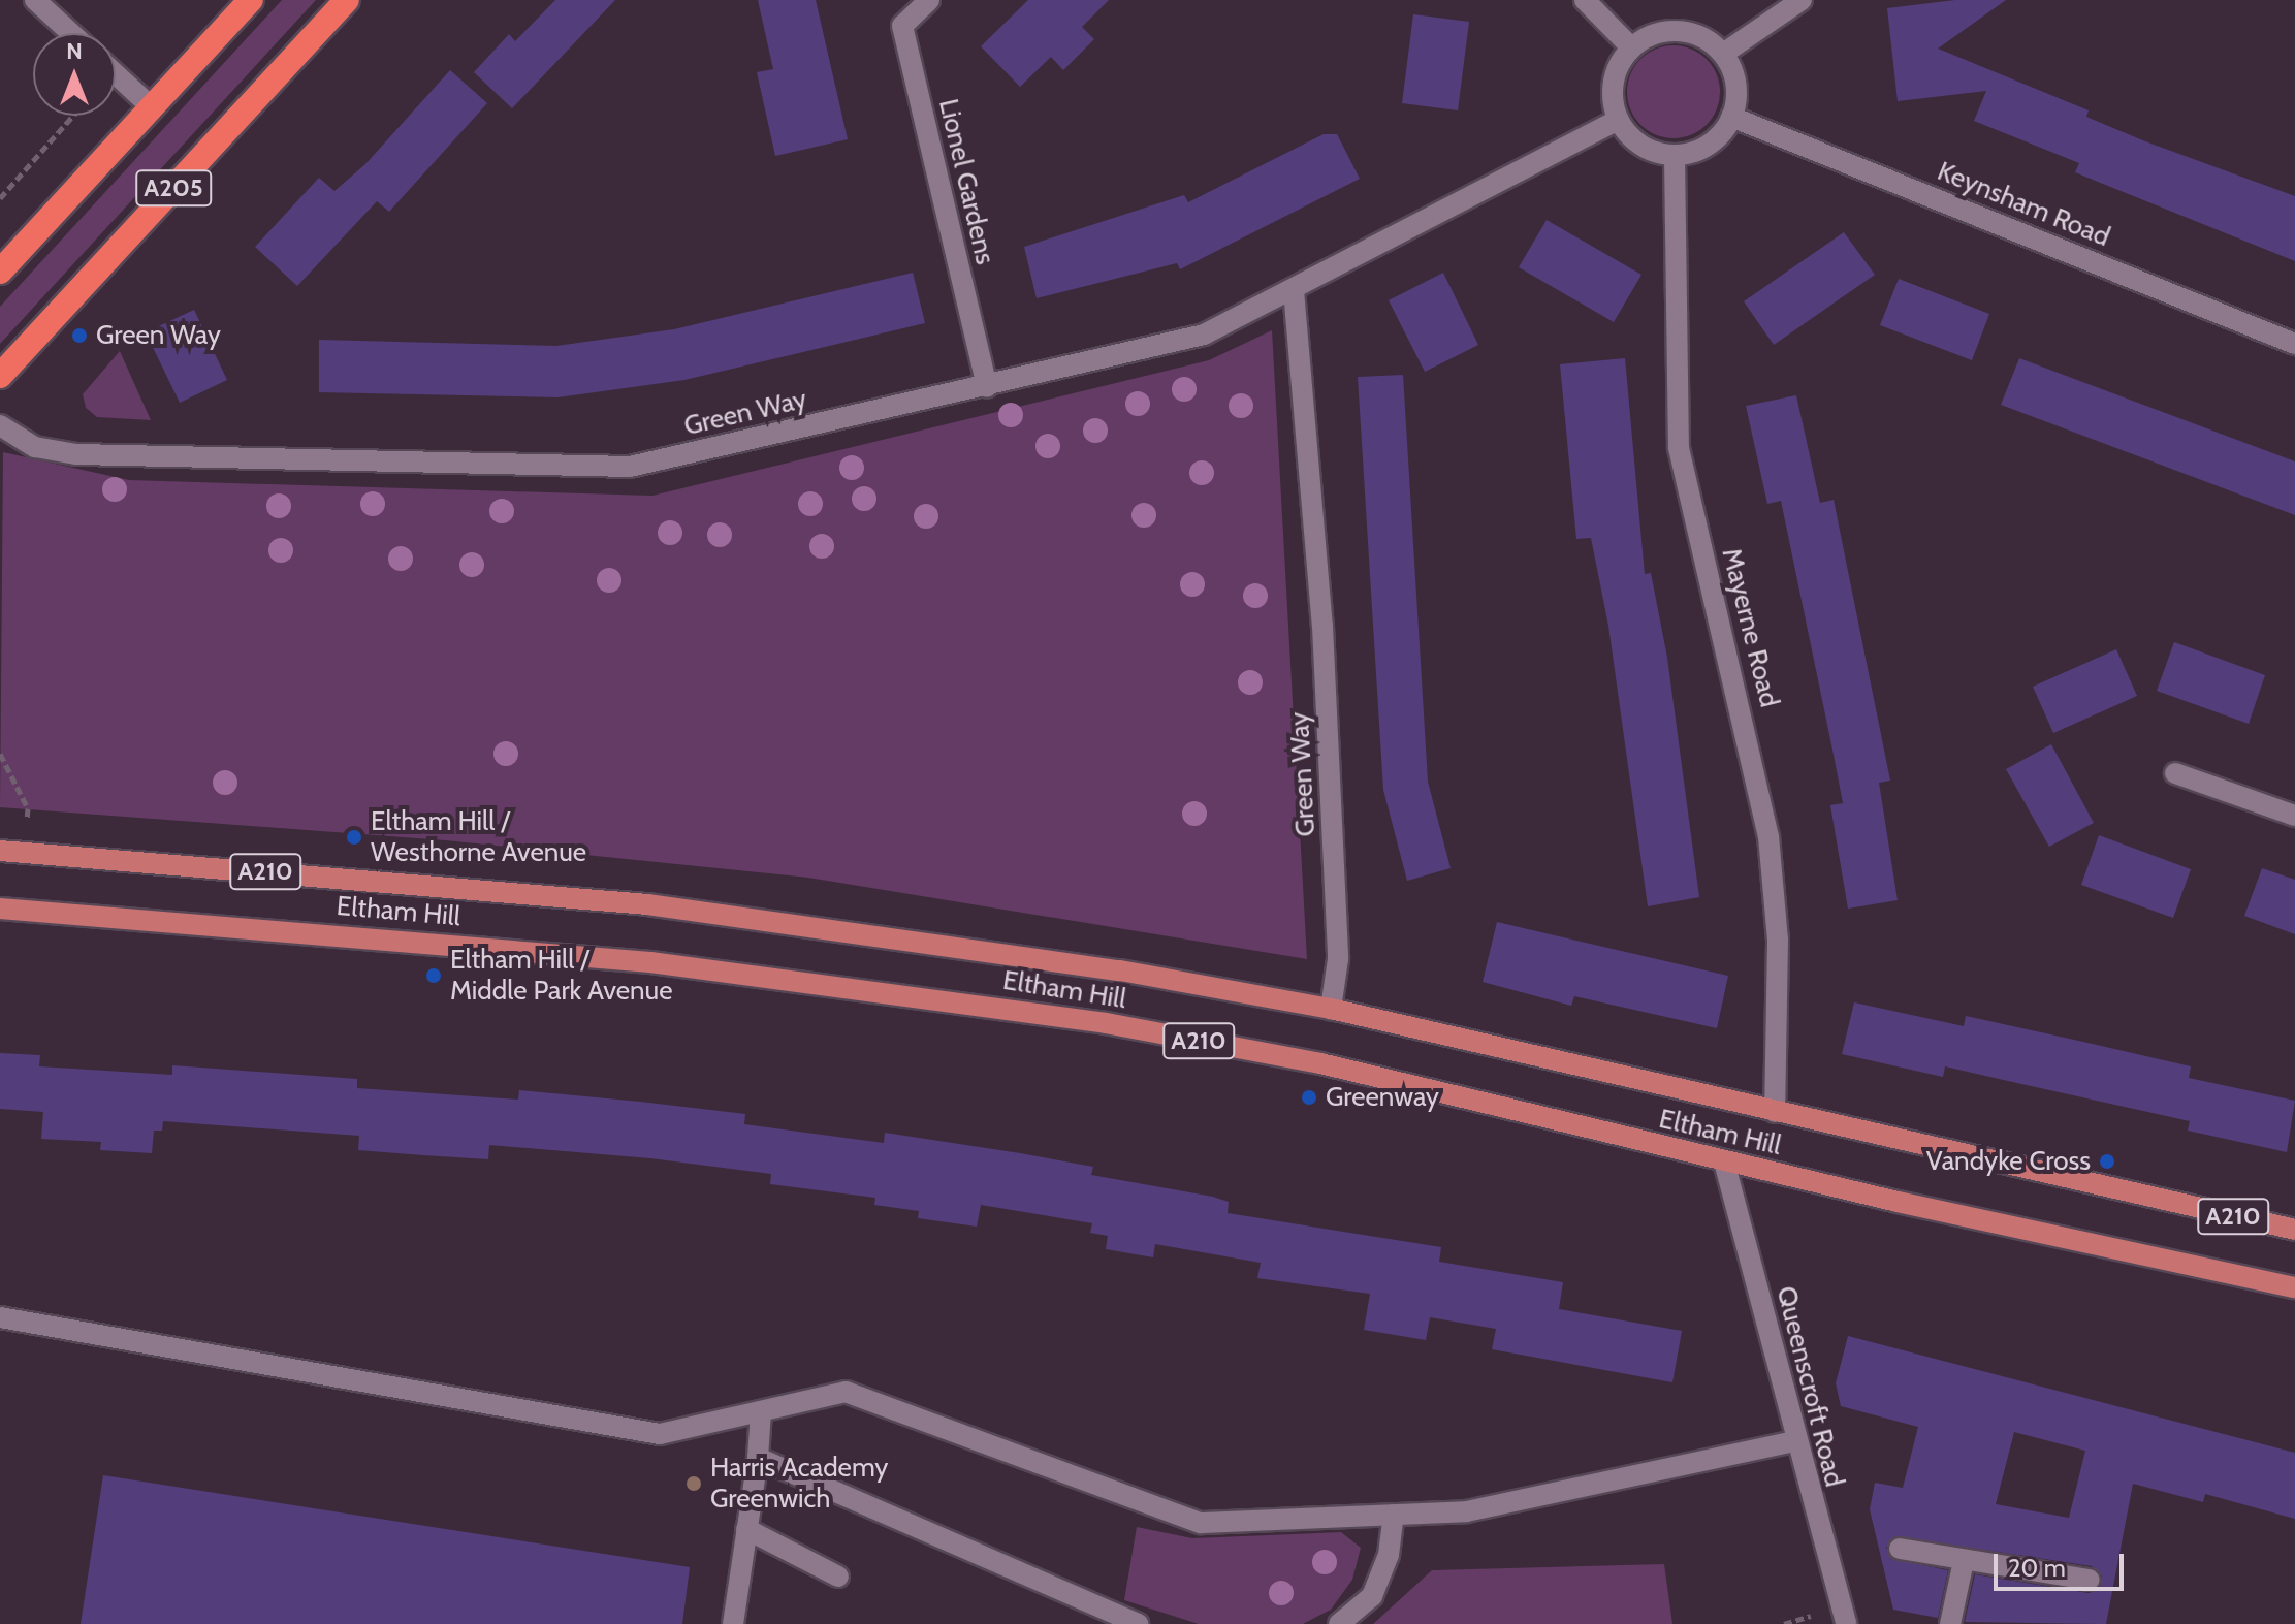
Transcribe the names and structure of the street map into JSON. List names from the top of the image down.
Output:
{
  "streets": {
    "highway": ["A205"],
    "main road": ["A210", "Eltham Hill"],
    "street": [
      "Lionel Gardens",
      "Keynsham Road",
      "Green Way",
      "Mayerne Road",
      "Queenscroft Road"
    ]
  },
  "crossings": [
    ["Lionel Gardens", "Green Way"],
    ["Keynsham Road", "Green Way"],
    ["Keynsham Road", "Mayerne Road"],
    ["Green Way", "Mayerne Road"],
    ["Green Way", "Eltham Hill"],
    ["Mayerne Road", "Eltham Hill"],
    ["Eltham Hill", "Queenscroft Road"]
  ],
  "places": [
    "Green Way",
    "Eltham Hill / Westhorne Avenue",
    "Eltham Hill / Middle Park Avenue",
    "Greenway",
    "Vandyke Cross",
    "Harris Academy Greenwich"
  ],
  "scale_bar": "20 m",
  "north": "top"
}
